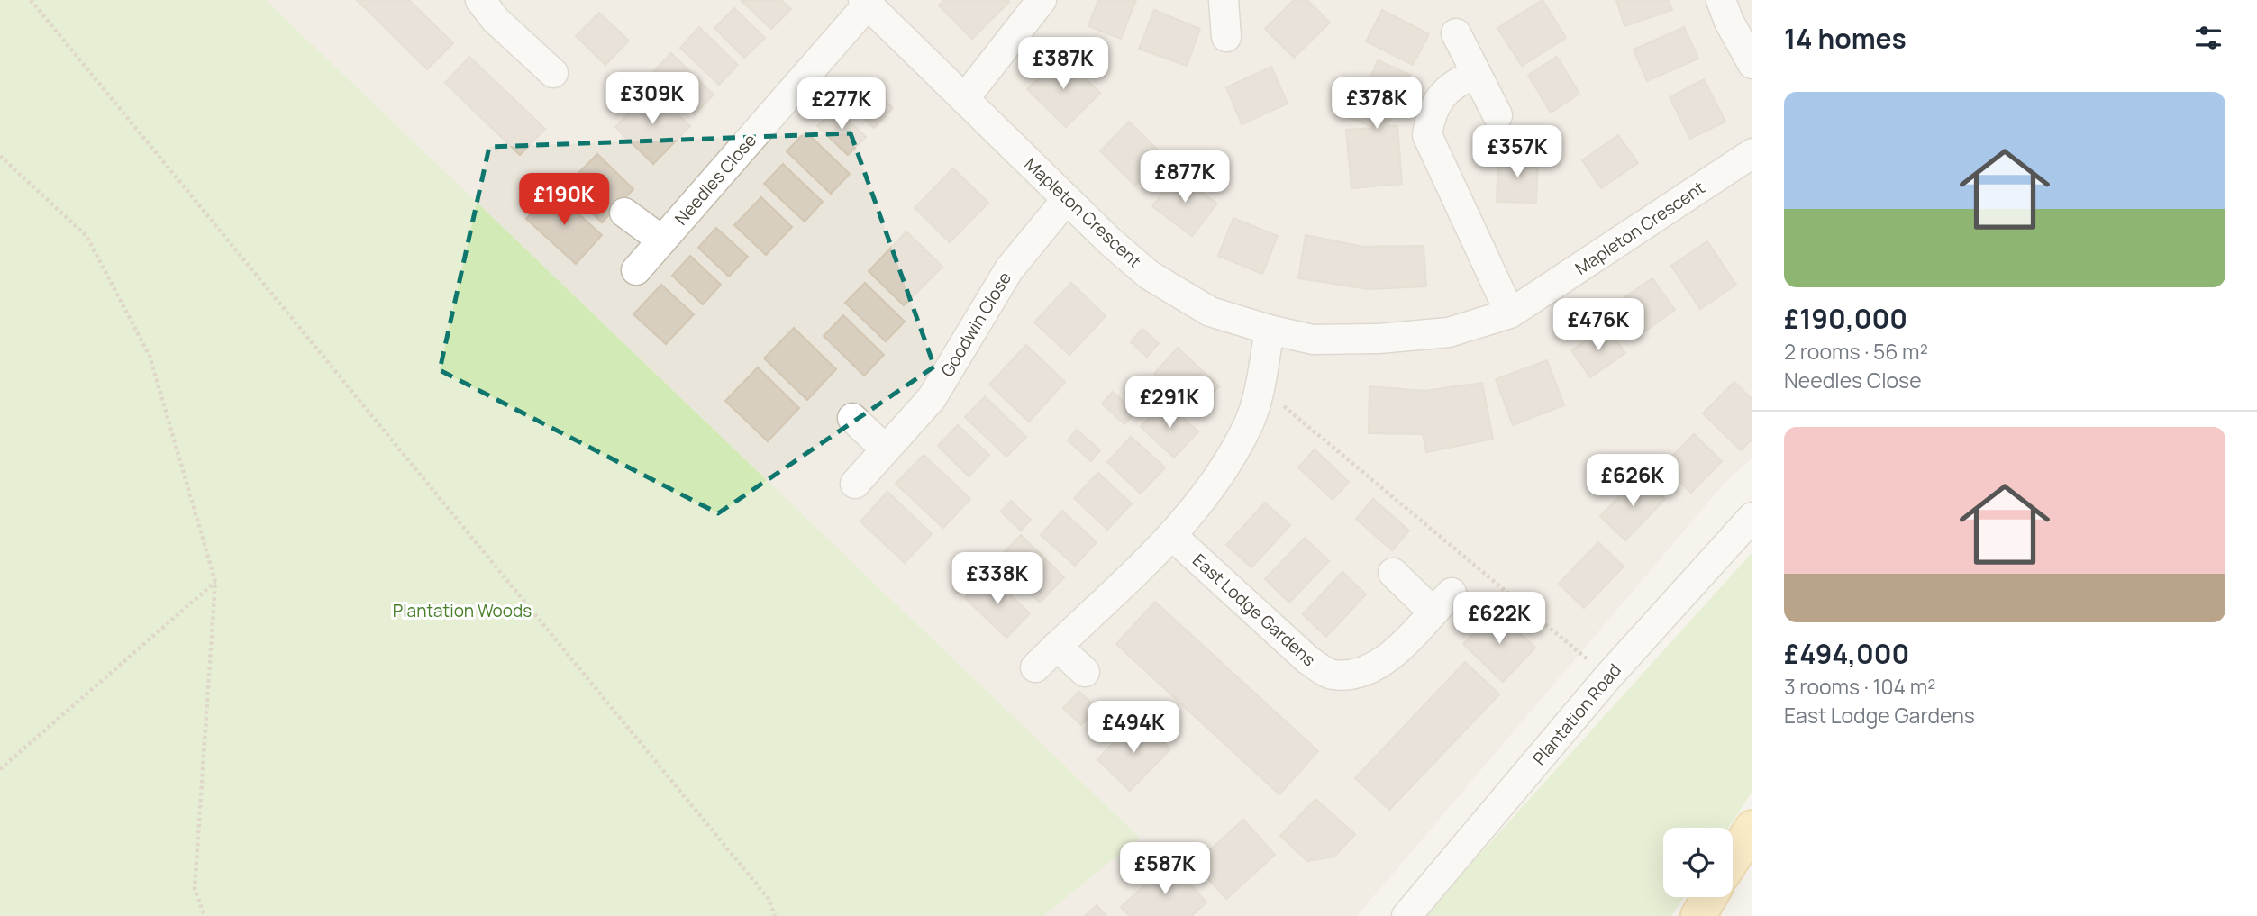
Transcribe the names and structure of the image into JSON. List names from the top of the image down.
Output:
{
  "streets": {
    "street": [
      "Needles Close",
      "Mapleton Crescent",
      "Goodwin Close",
      "East Lodge Gardens",
      "Plantation Road"
    ]
  },
  "crossings": [
    ["Needles Close", "Mapleton Crescent"],
    ["Mapleton Crescent", "Goodwin Close"]
  ],
  "parks": ["Plantation Woods"],
  "page": {
    "heading": "14 homes",
    "price": [
      "£387K",
      "£309K",
      "£378K",
      "£277K",
      "£357K",
      "£877K",
      "£190K",
      "£476K",
      "£291K",
      "£626K",
      "£338K",
      "£622K",
      "£494K",
      "£587K"
    ],
    "list": [
      {
        "name": "£190,000",
        "note": "2 rooms · 56 m² · Needles Close"
      },
      {
        "name": "£494,000",
        "note": "3 rooms · 104 m² · East Lodge Gardens"
      }
    ]
  }
}
